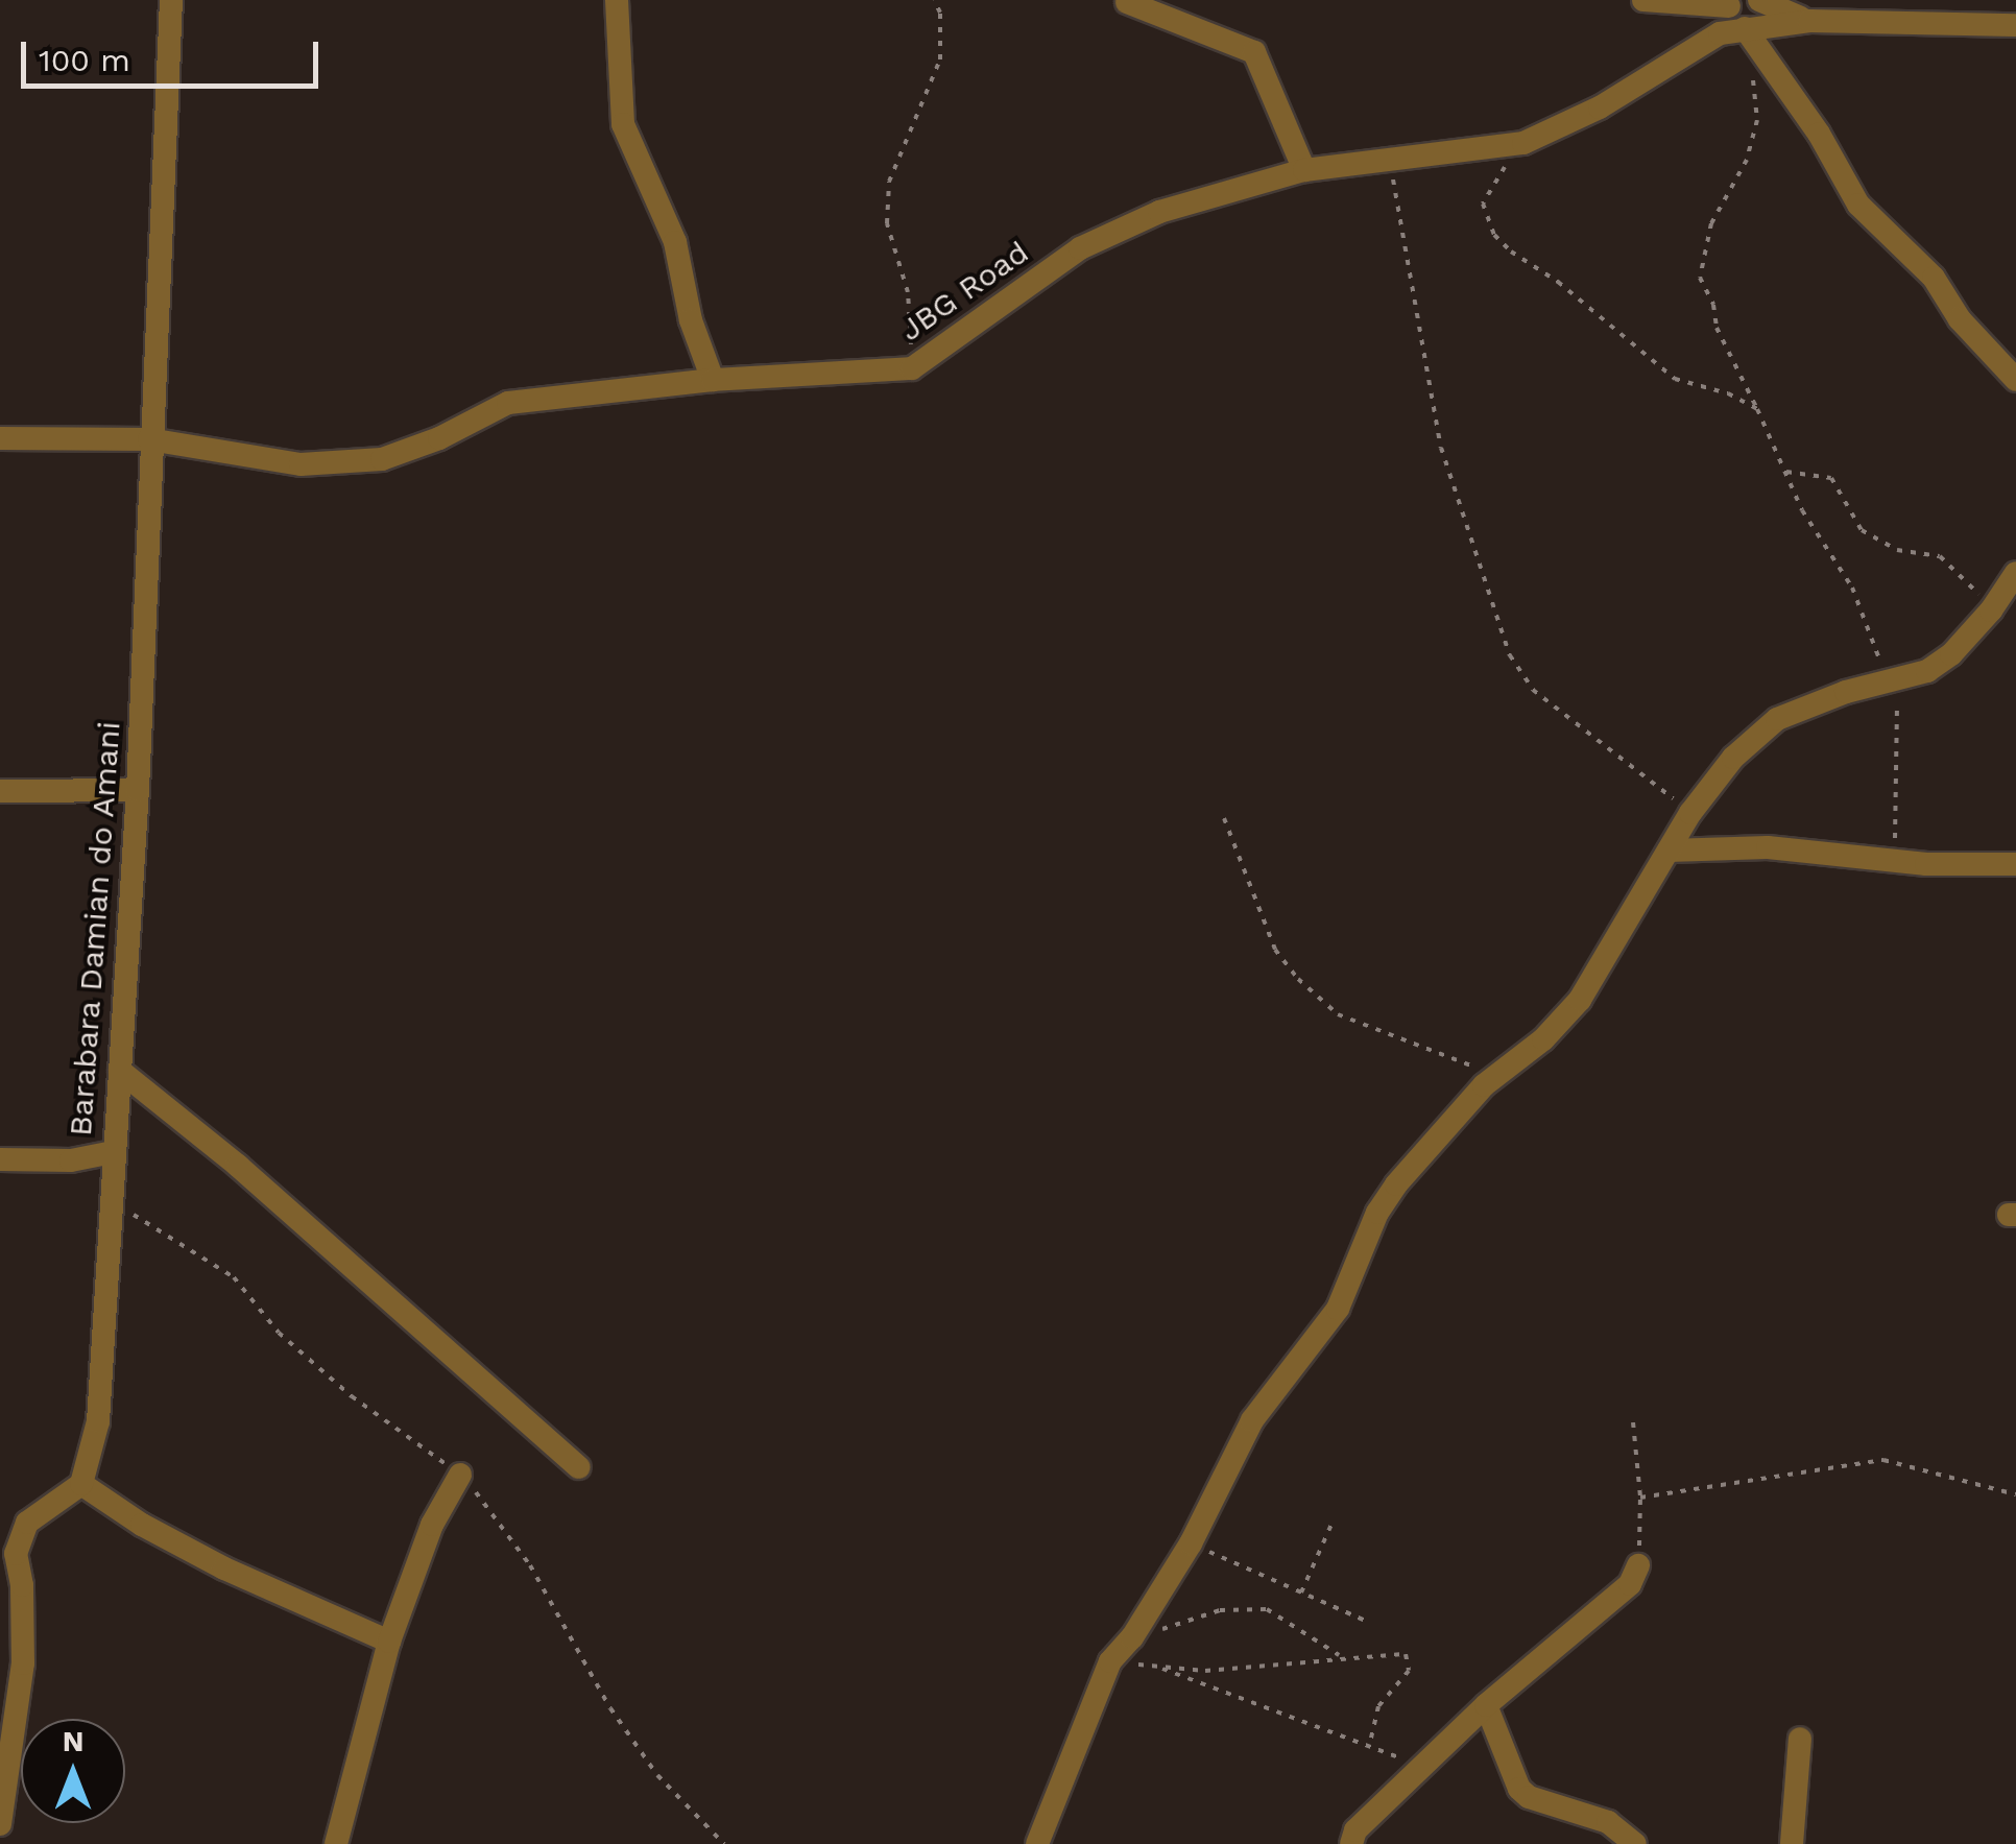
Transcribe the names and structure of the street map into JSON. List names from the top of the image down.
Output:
{
  "streets": {
    "street": ["JBG Road", "Barabara Damian do Amani"]
  },
  "crossings": [
    ["JBG Road", "Barabara Damian do Amani"]
  ],
  "scale_bar": "100 m",
  "north": "top"
}
